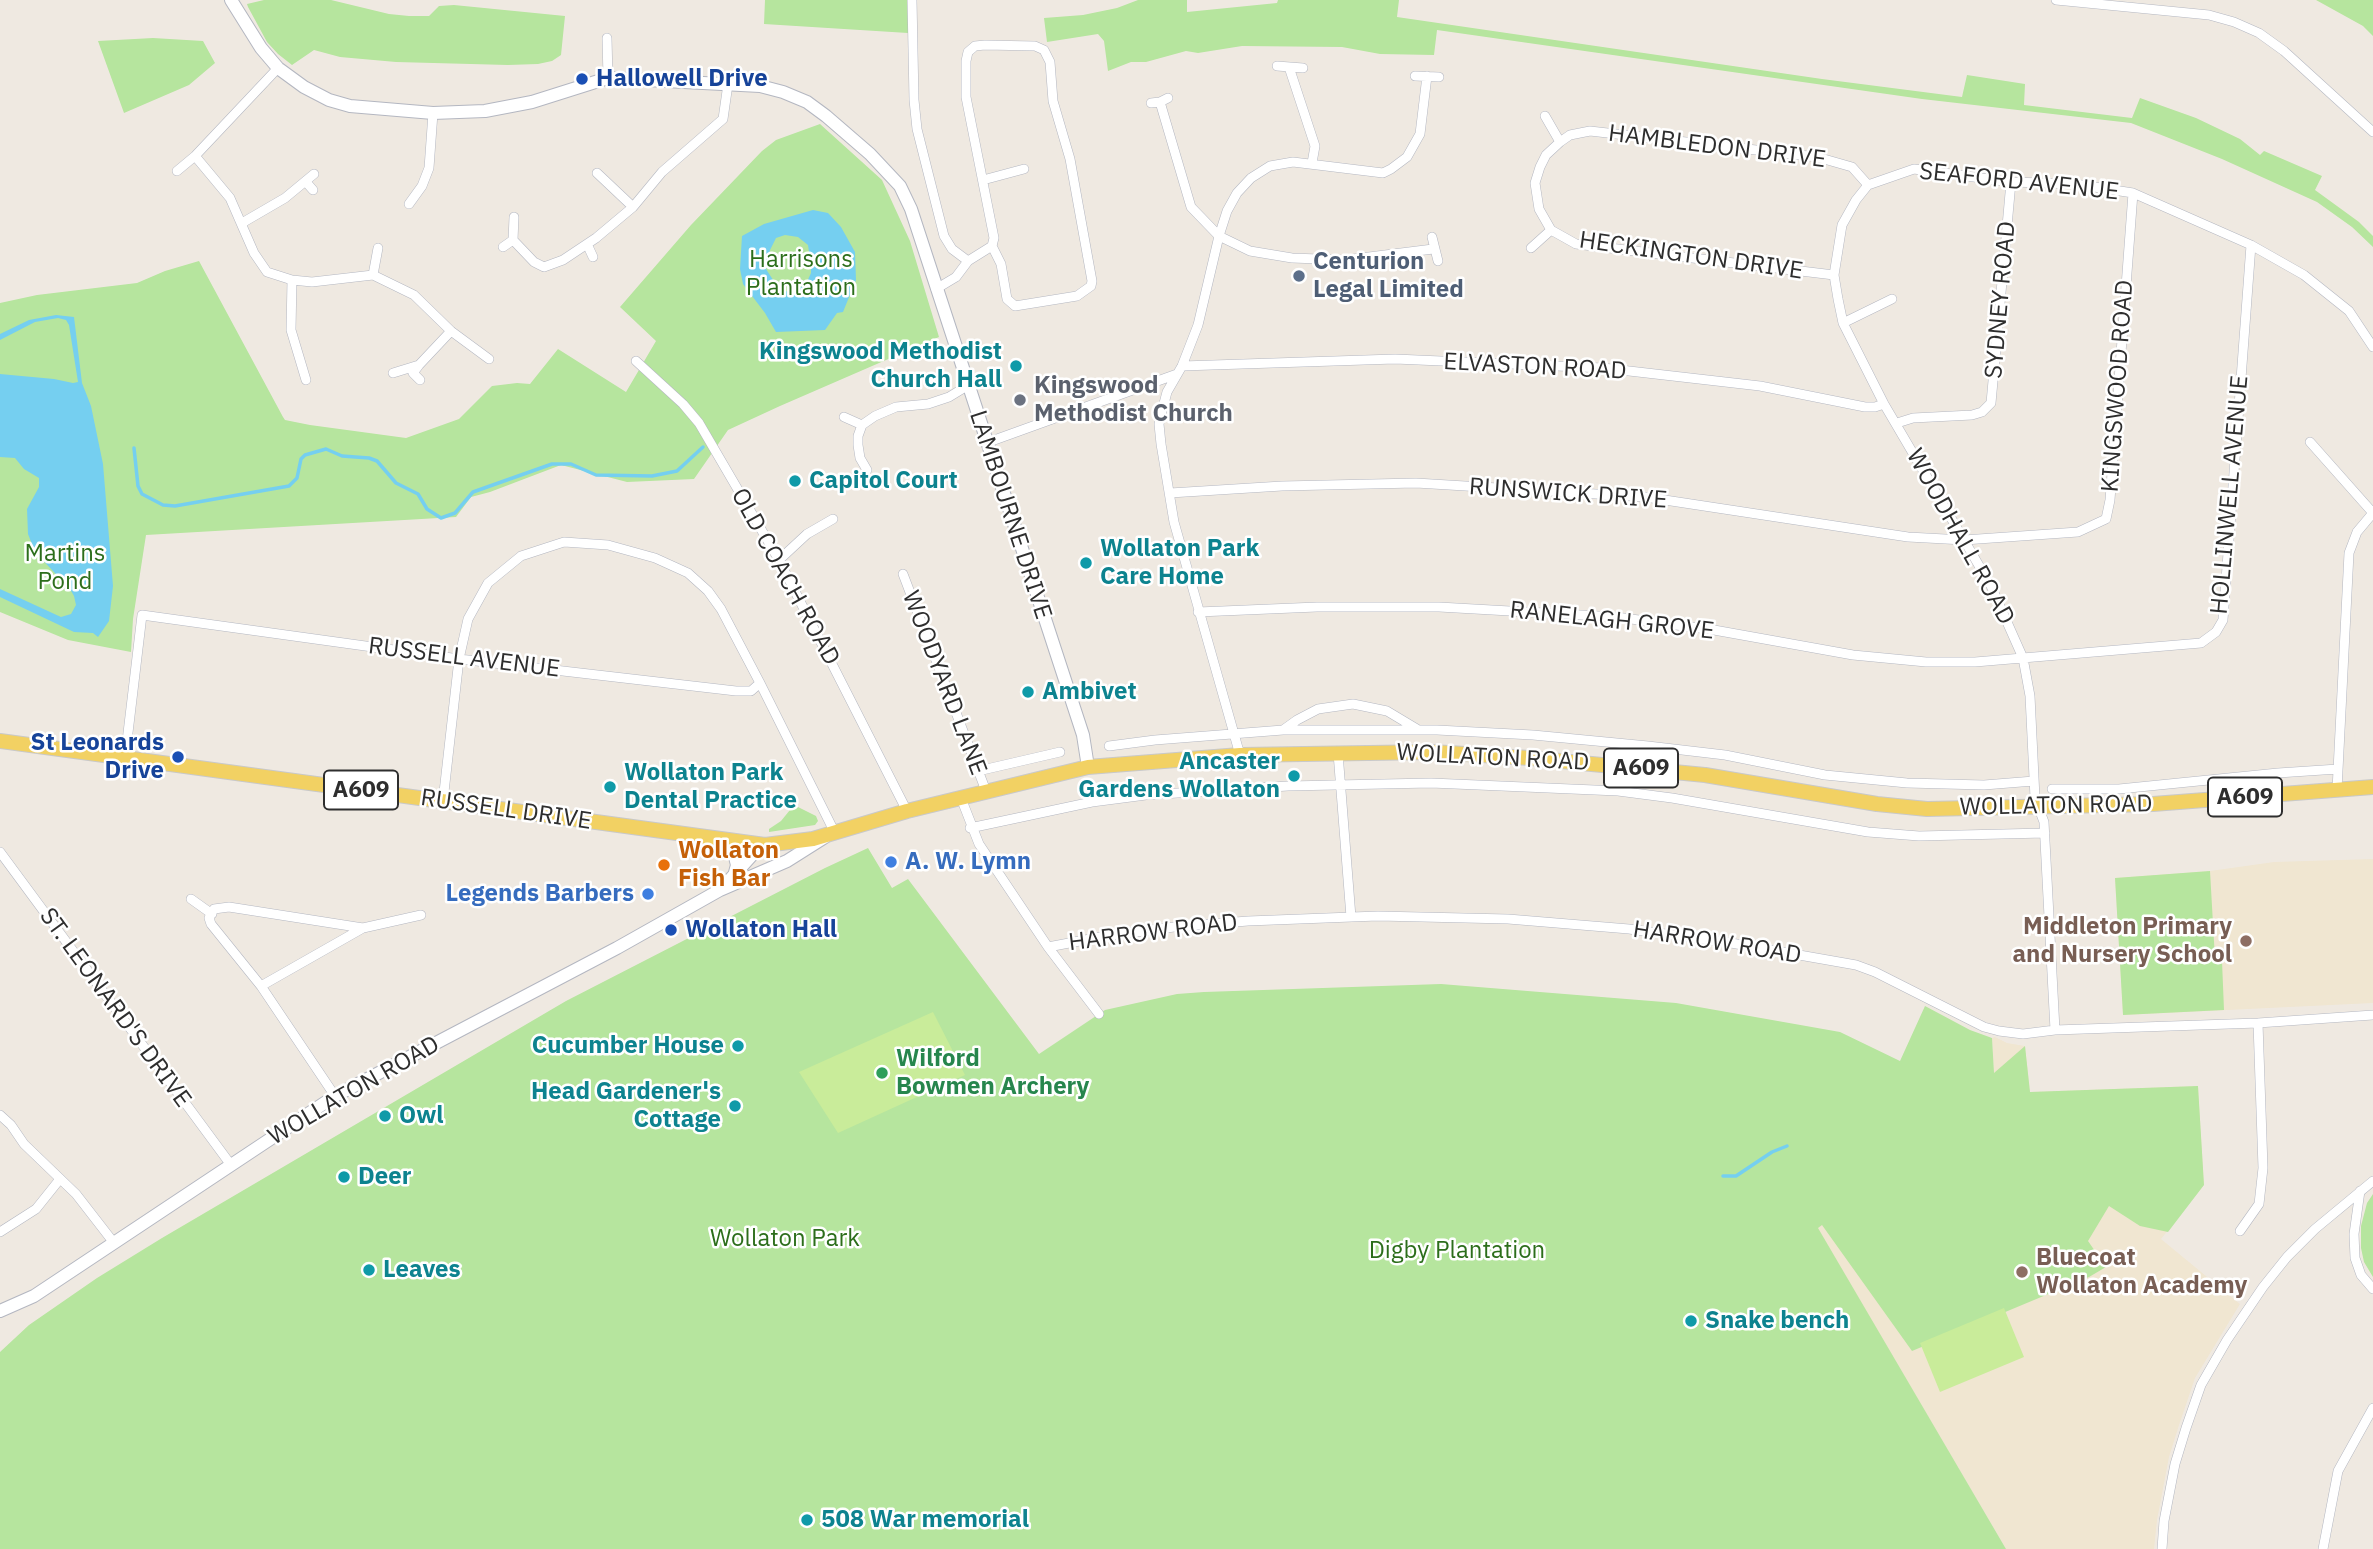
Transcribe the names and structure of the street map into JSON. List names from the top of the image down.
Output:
{
  "streets": {
    "main road": ["WOLLATON ROAD", "A609", "RUSSELL DRIVE"],
    "street": [
      "HAMBLEDON DRIVE",
      "SEAFORD AVENUE",
      "HECKINGTON DRIVE",
      "SYDNEY ROAD",
      "ELVASTON ROAD",
      "KINGSWOOD ROAD",
      "RUNSWICK DRIVE",
      "HOLLINWELL AVENUE",
      "LAMBOURNE DRIVE",
      "WOODHALL ROAD",
      "OLD COACH ROAD",
      "RANELAGH GROVE",
      "RUSSELL AVENUE",
      "WOODYARD LANE",
      "HARROW ROAD",
      "ST. LEONARD'S DRIVE"
    ]
  },
  "crossings": [
    ["HAMBLEDON DRIVE", "SEAFORD AVENUE"],
    ["HAMBLEDON DRIVE", "HECKINGTON DRIVE"],
    ["HAMBLEDON DRIVE", "WOODHALL ROAD"],
    ["SEAFORD AVENUE", "SYDNEY ROAD"],
    ["SEAFORD AVENUE", "KINGSWOOD ROAD"],
    ["SEAFORD AVENUE", "HOLLINWELL AVENUE"],
    ["SEAFORD AVENUE", "WOODHALL ROAD"],
    ["HECKINGTON DRIVE", "WOODHALL ROAD"],
    ["SYDNEY ROAD", "WOODHALL ROAD"],
    ["ELVASTON ROAD", "LAMBOURNE DRIVE"],
    ["ELVASTON ROAD", "WOODHALL ROAD"],
    ["KINGSWOOD ROAD", "RUNSWICK DRIVE"],
    ["KINGSWOOD ROAD", "WOODHALL ROAD"],
    ["RUNSWICK DRIVE", "WOODHALL ROAD"],
    ["HOLLINWELL AVENUE", "WOODHALL ROAD"],
    ["HOLLINWELL AVENUE", "RANELAGH GROVE"],
    ["LAMBOURNE DRIVE", "WOLLATON ROAD"],
    ["WOODHALL ROAD", "RANELAGH GROVE"],
    ["WOODHALL ROAD", "WOLLATON ROAD"],
    ["WOODHALL ROAD", "HARROW ROAD"],
    ["OLD COACH ROAD", "WOLLATON ROAD"],
    ["RUSSELL AVENUE", "RUSSELL DRIVE"],
    ["WOODYARD LANE", "WOLLATON ROAD"],
    ["WOLLATON ROAD", "RUSSELL DRIVE"],
    ["WOLLATON ROAD", "ST. LEONARD'S DRIVE"]
  ],
  "parks": [
    "Harrisons Plantation",
    "Martins Pond",
    "Wollaton Park",
    "Digby Plantation"
  ],
  "places": [
    "Hallowell Drive",
    "Centurion Legal Limited",
    "Kingswood Methodist Church Hall",
    "Kingswood Methodist Church",
    "Capitol Court",
    "Wollaton Park Care Home",
    "Ambivet",
    "St Leonards Drive",
    "Ancaster Gardens Wollaton",
    "Wollaton Park Dental Practice",
    "A. W. Lymn",
    "Wollaton Fish Bar",
    "Legends Barbers",
    "Wollaton Hall",
    "Middleton Primary and Nursery School",
    "Cucumber House",
    "Wilford Bowmen Archery",
    "Head Gardener's Cottage",
    "Owl",
    "Deer",
    "Leaves",
    "Bluecoat Wollaton Academy",
    "Snake bench",
    "508 War memorial"
  ]
}
